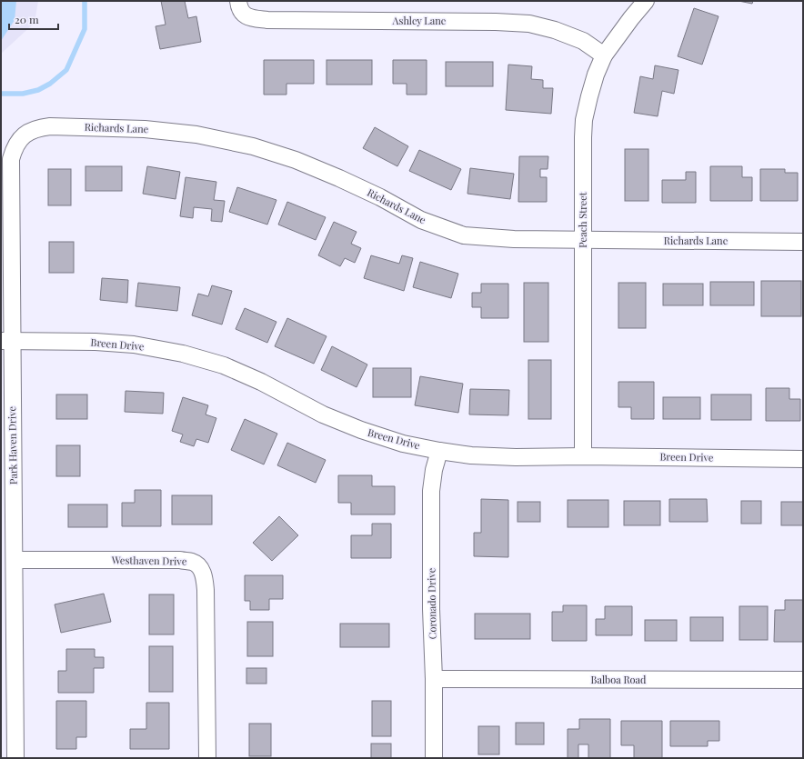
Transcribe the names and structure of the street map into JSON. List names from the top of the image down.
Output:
{
  "streets": {
    "street": [
      "Ashley Lane",
      "Richards Lane",
      "Peach Street",
      "Breen Drive",
      "Park Haven Drive",
      "Westhaven Drive",
      "Coronado Drive",
      "Balboa Road"
    ]
  },
  "crossings": [
    ["Ashley Lane", "Peach Street"],
    ["Richards Lane", "Peach Street"],
    ["Richards Lane", "Park Haven Drive"],
    ["Peach Street", "Breen Drive"],
    ["Breen Drive", "Park Haven Drive"],
    ["Breen Drive", "Coronado Drive"],
    ["Park Haven Drive", "Westhaven Drive"],
    ["Coronado Drive", "Balboa Road"]
  ],
  "scale_bar": "20 m"
}
